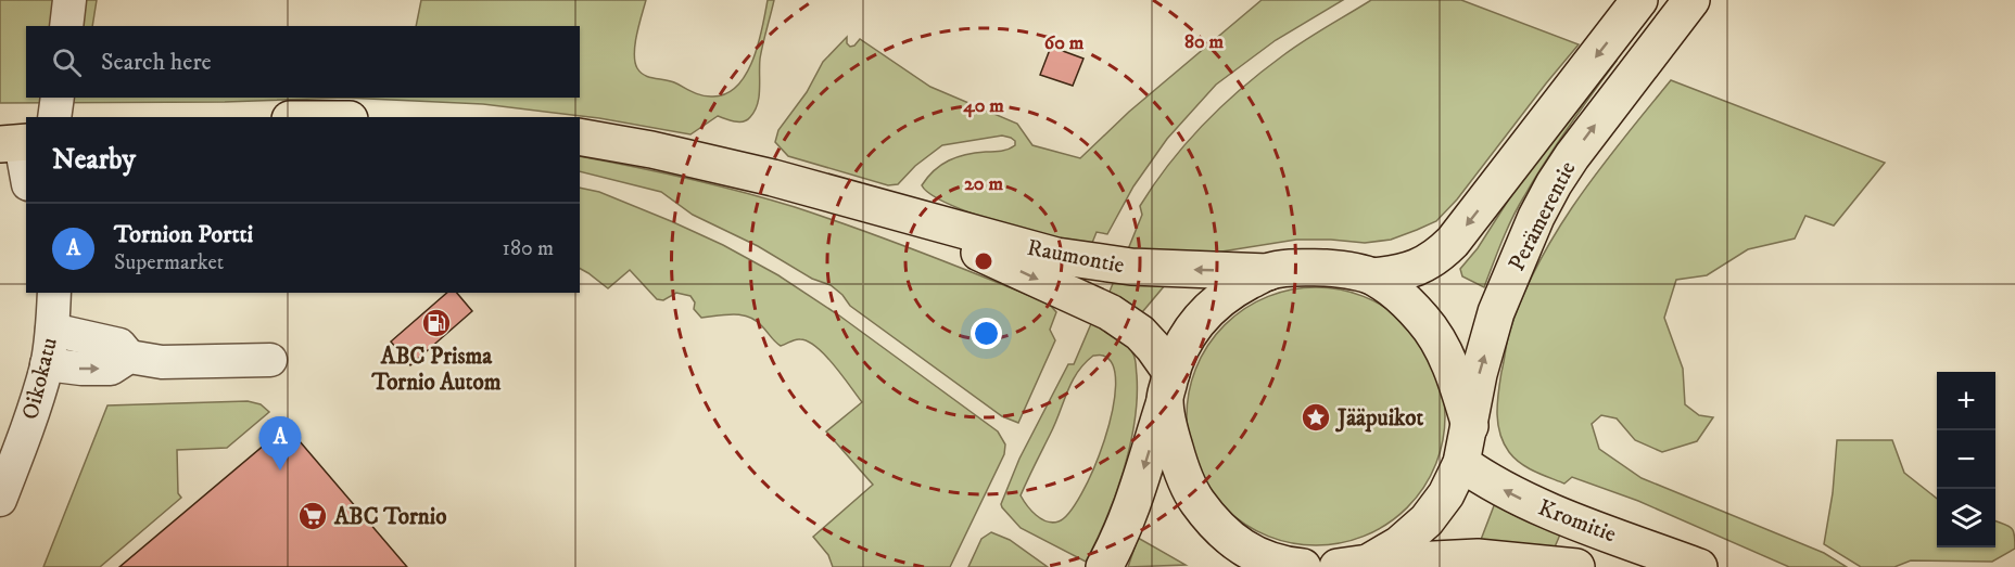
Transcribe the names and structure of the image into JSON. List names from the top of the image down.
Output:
{
  "streets": {
    "main road": ["Perämerentie", "Raumontie", "Kromitie"],
    "street": ["Oikokatu"]
  },
  "crossings": [
    ["Perämerentie", "Raumontie"],
    ["Perämerentie", "Kromitie"]
  ],
  "places": {
    "fuel station": ["ABC Prisma Tornio Autom"],
    "place": ["Jääpuikot"],
    "supermarket": ["ABC Tornio"]
  },
  "page": {
    "search": "Search here",
    "heading": "Nearby",
    "list": [
      {
        "mark": "A",
        "name": "Tornion Portti",
        "note": "Supermarket",
        "value": "180 m"
      }
    ],
    "map_buttons": ["+", "−"],
    "pins": "A"
  },
  "rings": [
    "80 m",
    "60 m",
    "40 m",
    "20 m"
  ]
}
